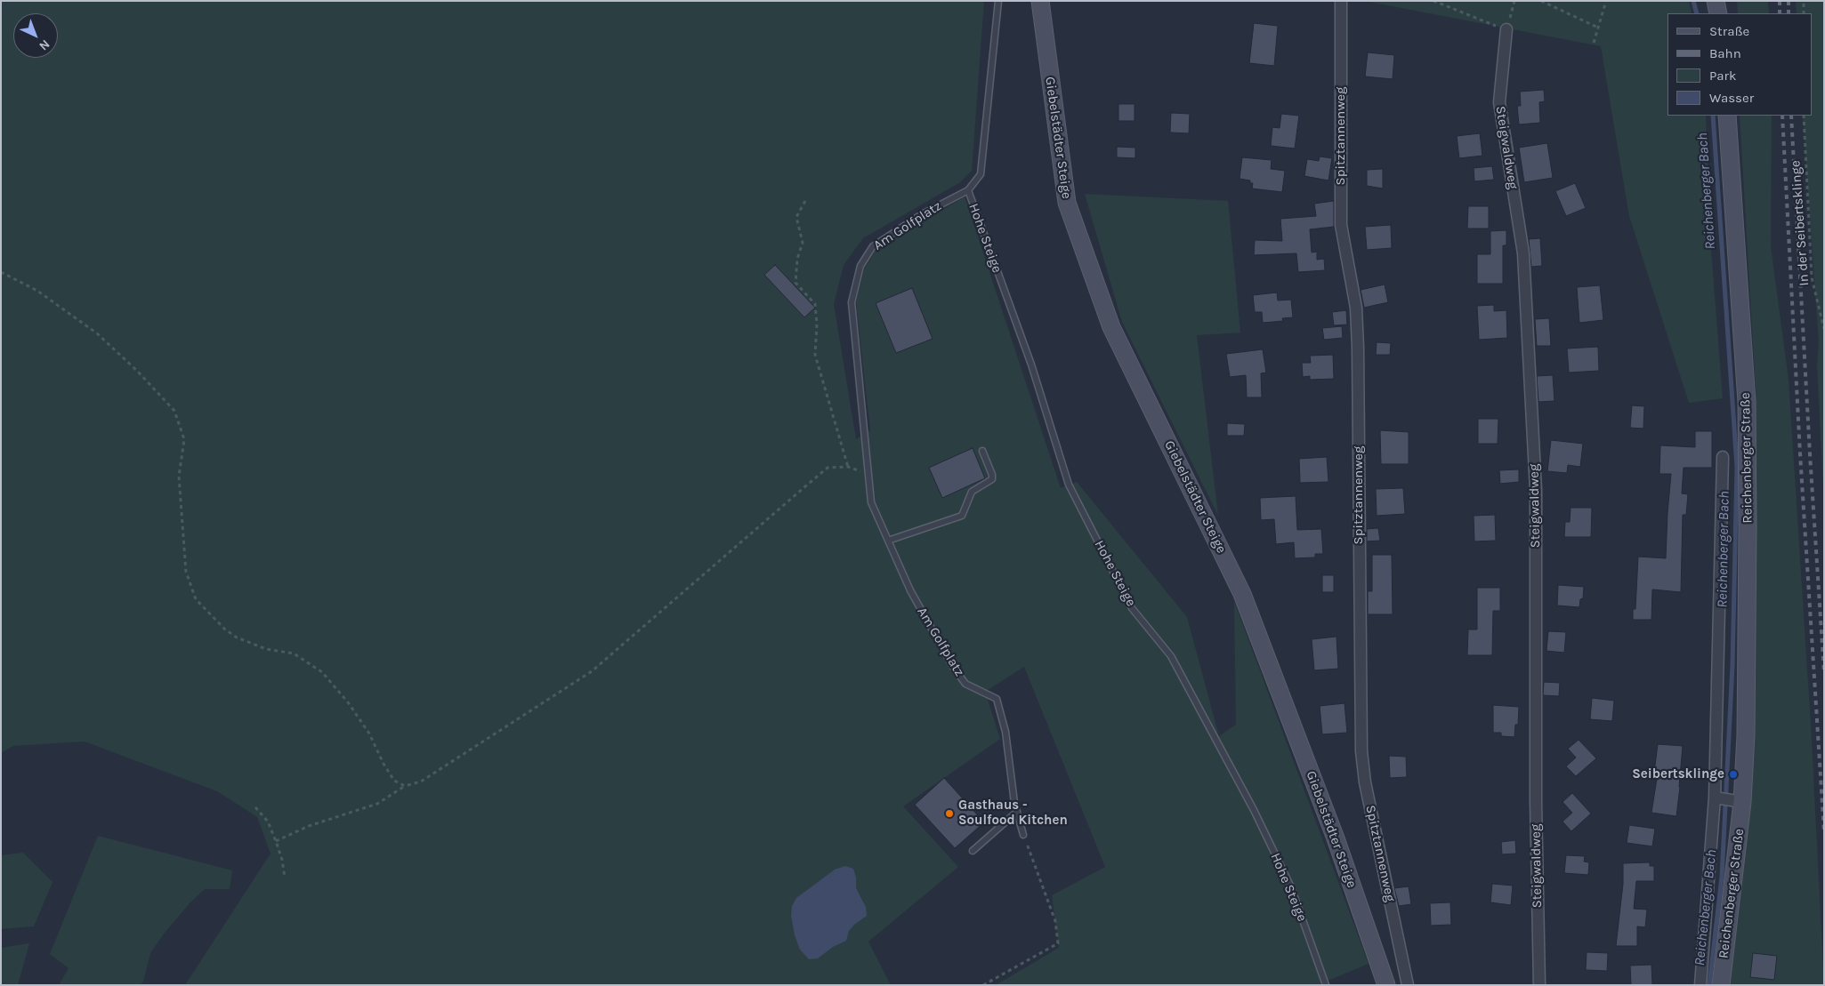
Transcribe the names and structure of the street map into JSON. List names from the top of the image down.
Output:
{
  "streets": {
    "main road": ["Giebelstädter Steige", "Reichenberger Straße"],
    "street": ["Spitztannenweg", "Steigwaldweg"],
    "lane": ["Am Golfplatz", "Hohe Steige"],
    "path": ["In der Seibertsklinge"]
  },
  "crossings": [
    ["Am Golfplatz", "Hohe Steige"]
  ],
  "water": ["Reichenberger Bach"],
  "places": ["Seibertsklinge", "Gasthaus - Soulfood Kitchen"],
  "legend": [
    "Straße",
    "Bahn",
    "Park",
    "Wasser"
  ],
  "north": "bottom right"
}
